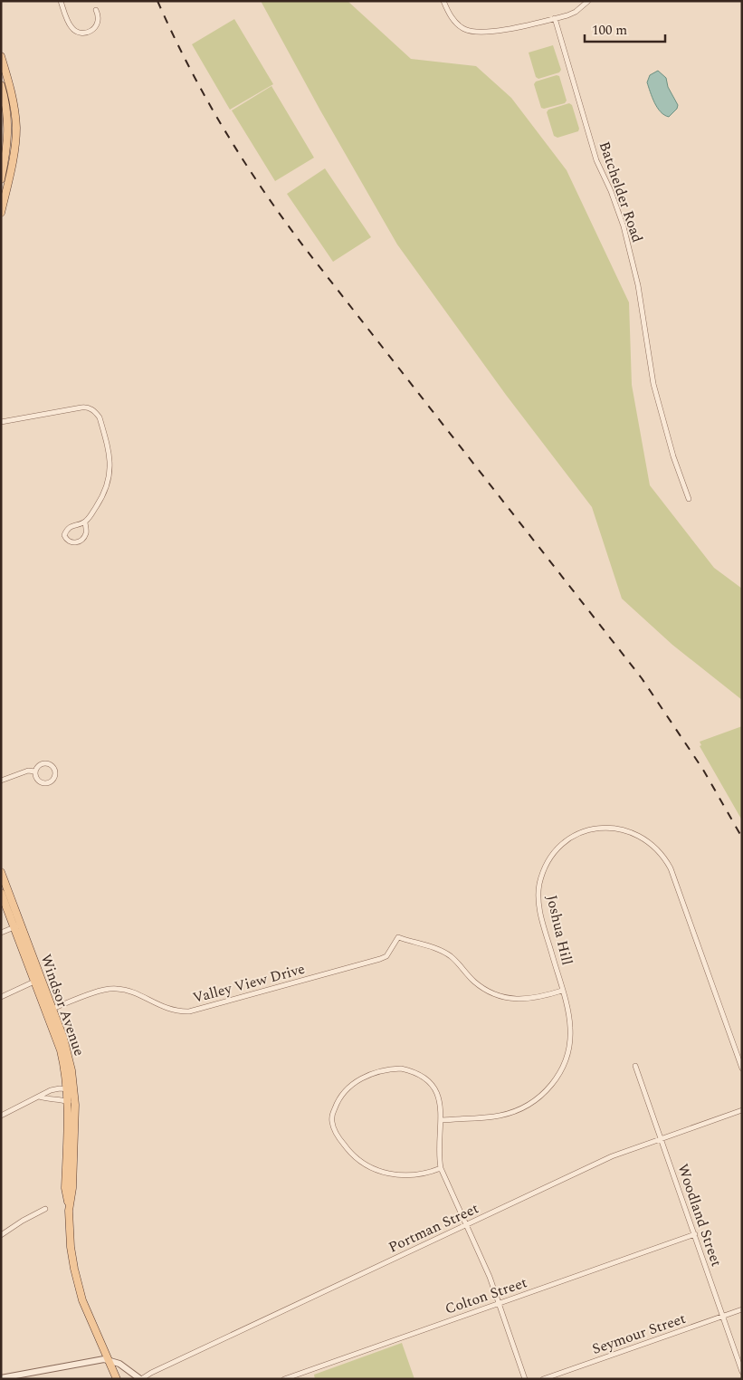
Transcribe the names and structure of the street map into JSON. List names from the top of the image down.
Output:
{
  "streets": {
    "main road": ["Windsor Avenue"],
    "street": [
      "Batchelder Road",
      "Joshua Hill",
      "Valley View Drive",
      "Woodland Street",
      "Portman Street",
      "Colton Street",
      "Seymour Street"
    ]
  },
  "crossings": [
    ["Joshua Hill", "Valley View Drive"],
    ["Valley View Drive", "Windsor Avenue"],
    ["Woodland Street", "Portman Street"],
    ["Woodland Street", "Colton Street"],
    ["Woodland Street", "Seymour Street"]
  ],
  "scale_bar": "100 m"
}
